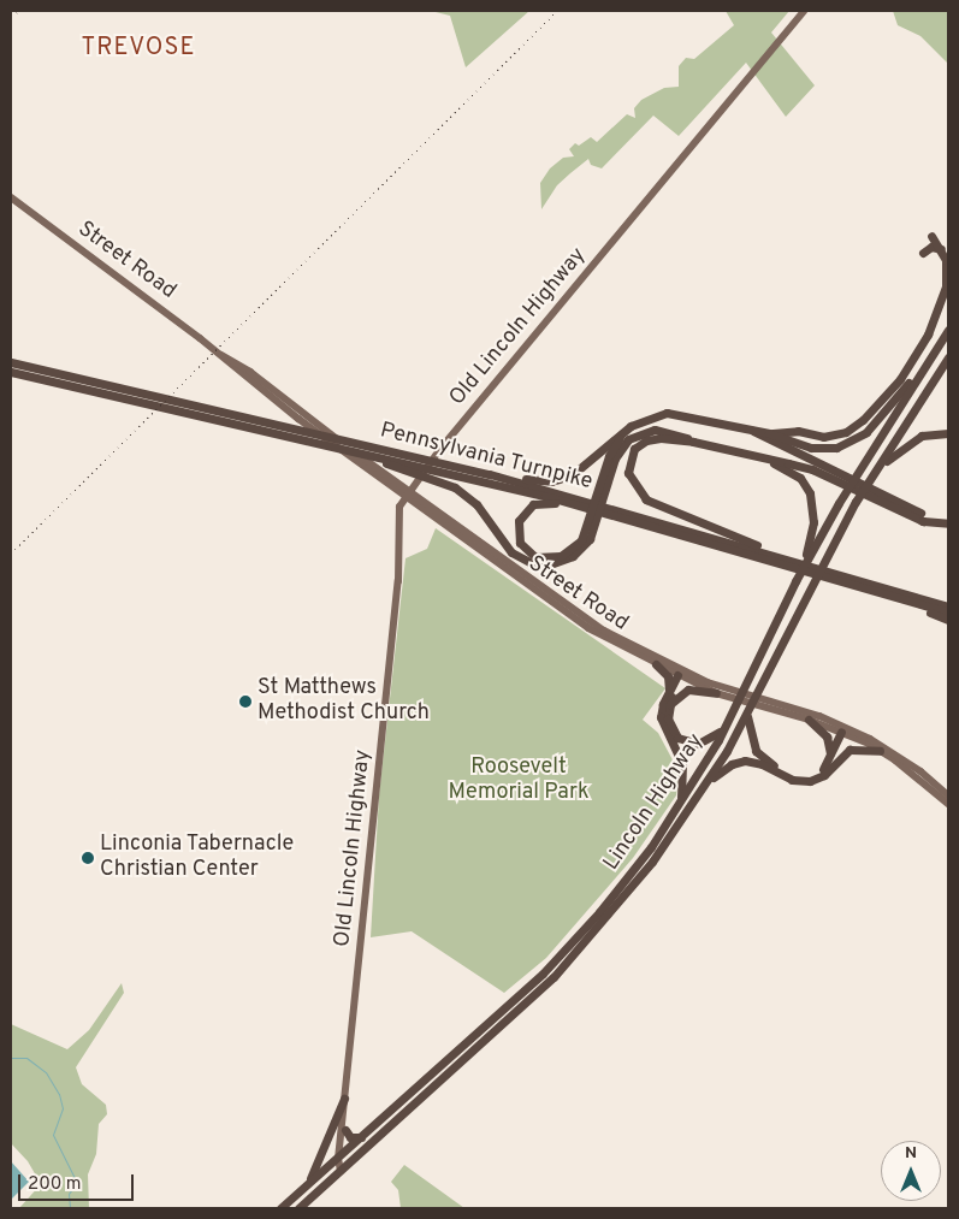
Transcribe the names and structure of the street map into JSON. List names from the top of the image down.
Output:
{
  "streets": {
    "highway": ["Pennsylvania Turnpike", "Lincoln Highway"],
    "main road": ["Street Road", "Old Lincoln Highway"]
  },
  "crossings": [
    ["Street Road", "Old Lincoln Highway"],
    ["Old Lincoln Highway", "Pennsylvania Turnpike"],
    ["Old Lincoln Highway", "Lincoln Highway"],
    ["Pennsylvania Turnpike", "Lincoln Highway"]
  ],
  "districts": ["TREVOSE"],
  "parks": ["Roosevelt Memorial Park"],
  "places": ["St Matthews Methodist Church", "Linconia Tabernacle Christian Center"],
  "scale_bar": "200 m",
  "north": "top"
}
